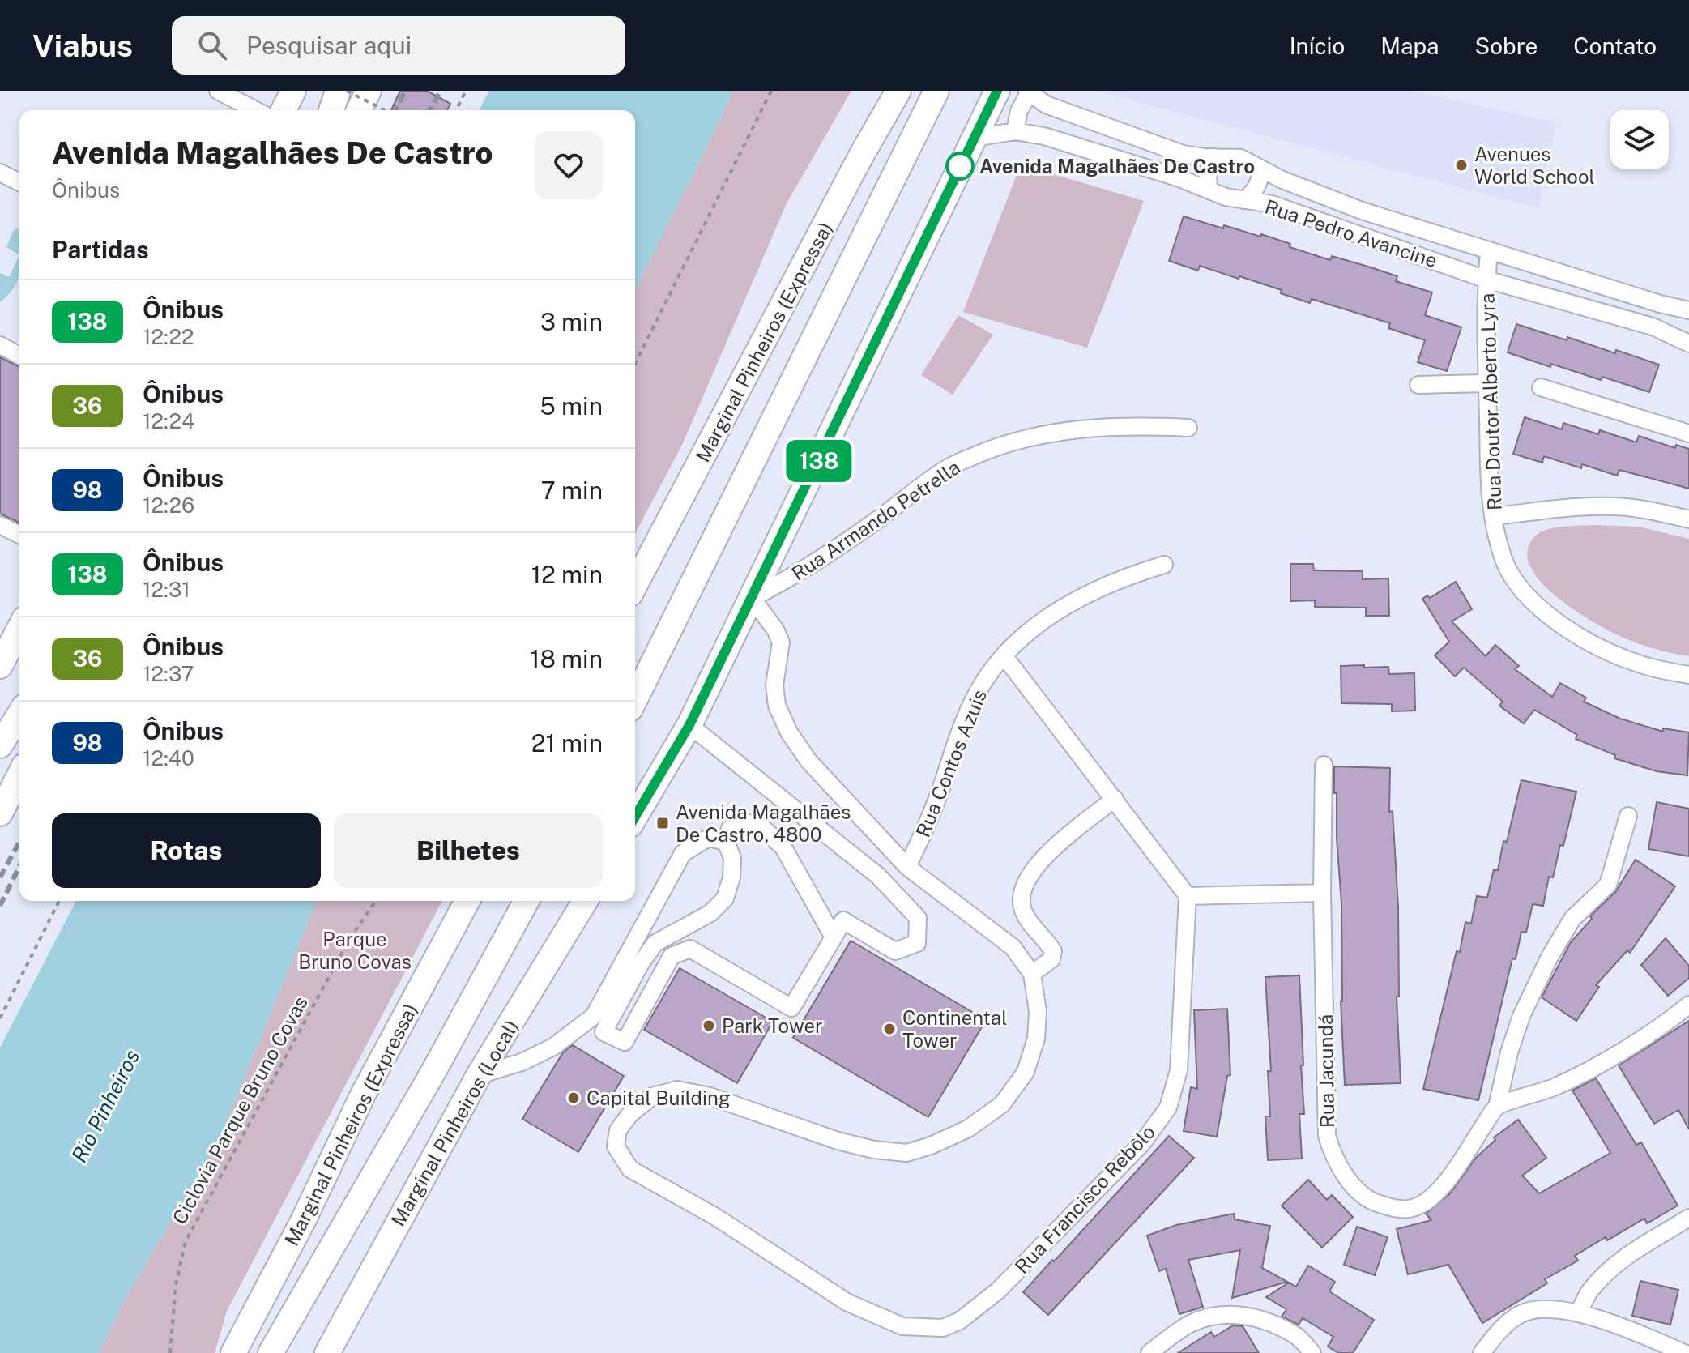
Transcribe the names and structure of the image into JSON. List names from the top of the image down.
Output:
{
  "streets": {
    "highway": ["Marginal Pinheiros (Expressa)", "Marginal Pinheiros (Local)"],
    "street": [
      "Rua Pedro Avancine",
      "Rua Doutor Alberto Lyra",
      "Rua Armando Petrella",
      "Rua Contos Azuis",
      "Rua Jacundá",
      "Rua Francisco Rebôlo"
    ],
    "path": ["Ciclovia Parque Bruno Covas"]
  },
  "crossings": [
    ["Rua Pedro Avancine", "Rua Doutor Alberto Lyra"]
  ],
  "water": ["Rio Pinheiros"],
  "parks": ["Parque Bruno Covas"],
  "places": {
    "other": [
      "Avenues World School",
      "Avenida Magalhães De Castro",
      "Park Tower",
      "Continental Tower",
      "Capital Building"
    ],
    "transit": ["Avenida Magalhães De Castro, 4800"]
  },
  "lines": ["bus line 138"],
  "page": {
    "header": "Viabus",
    "search": "Pesquisar aqui",
    "nav": [
      "Início",
      "Mapa",
      "Sobre",
      "Contato"
    ],
    "on_map": "138",
    "heading": [
      ["Avenida Magalhães De Castro", "Ônibus"],
      "Partidas"
    ],
    "list": [
      {
        "mark": "138",
        "name": "Ônibus",
        "note": "12:22",
        "value": "3 min"
      },
      {
        "mark": "36",
        "name": "Ônibus",
        "note": "12:24",
        "value": "5 min"
      },
      {
        "mark": "98",
        "name": "Ônibus",
        "note": "12:26",
        "value": "7 min"
      },
      {
        "mark": "138",
        "name": "Ônibus",
        "note": "12:31",
        "value": "12 min"
      },
      {
        "mark": "36",
        "name": "Ônibus",
        "note": "12:37",
        "value": "18 min"
      },
      {
        "mark": "98",
        "name": "Ônibus",
        "note": "12:40",
        "value": "21 min"
      }
    ],
    "buttons": ["Rotas", "Bilhetes"]
  }
}
